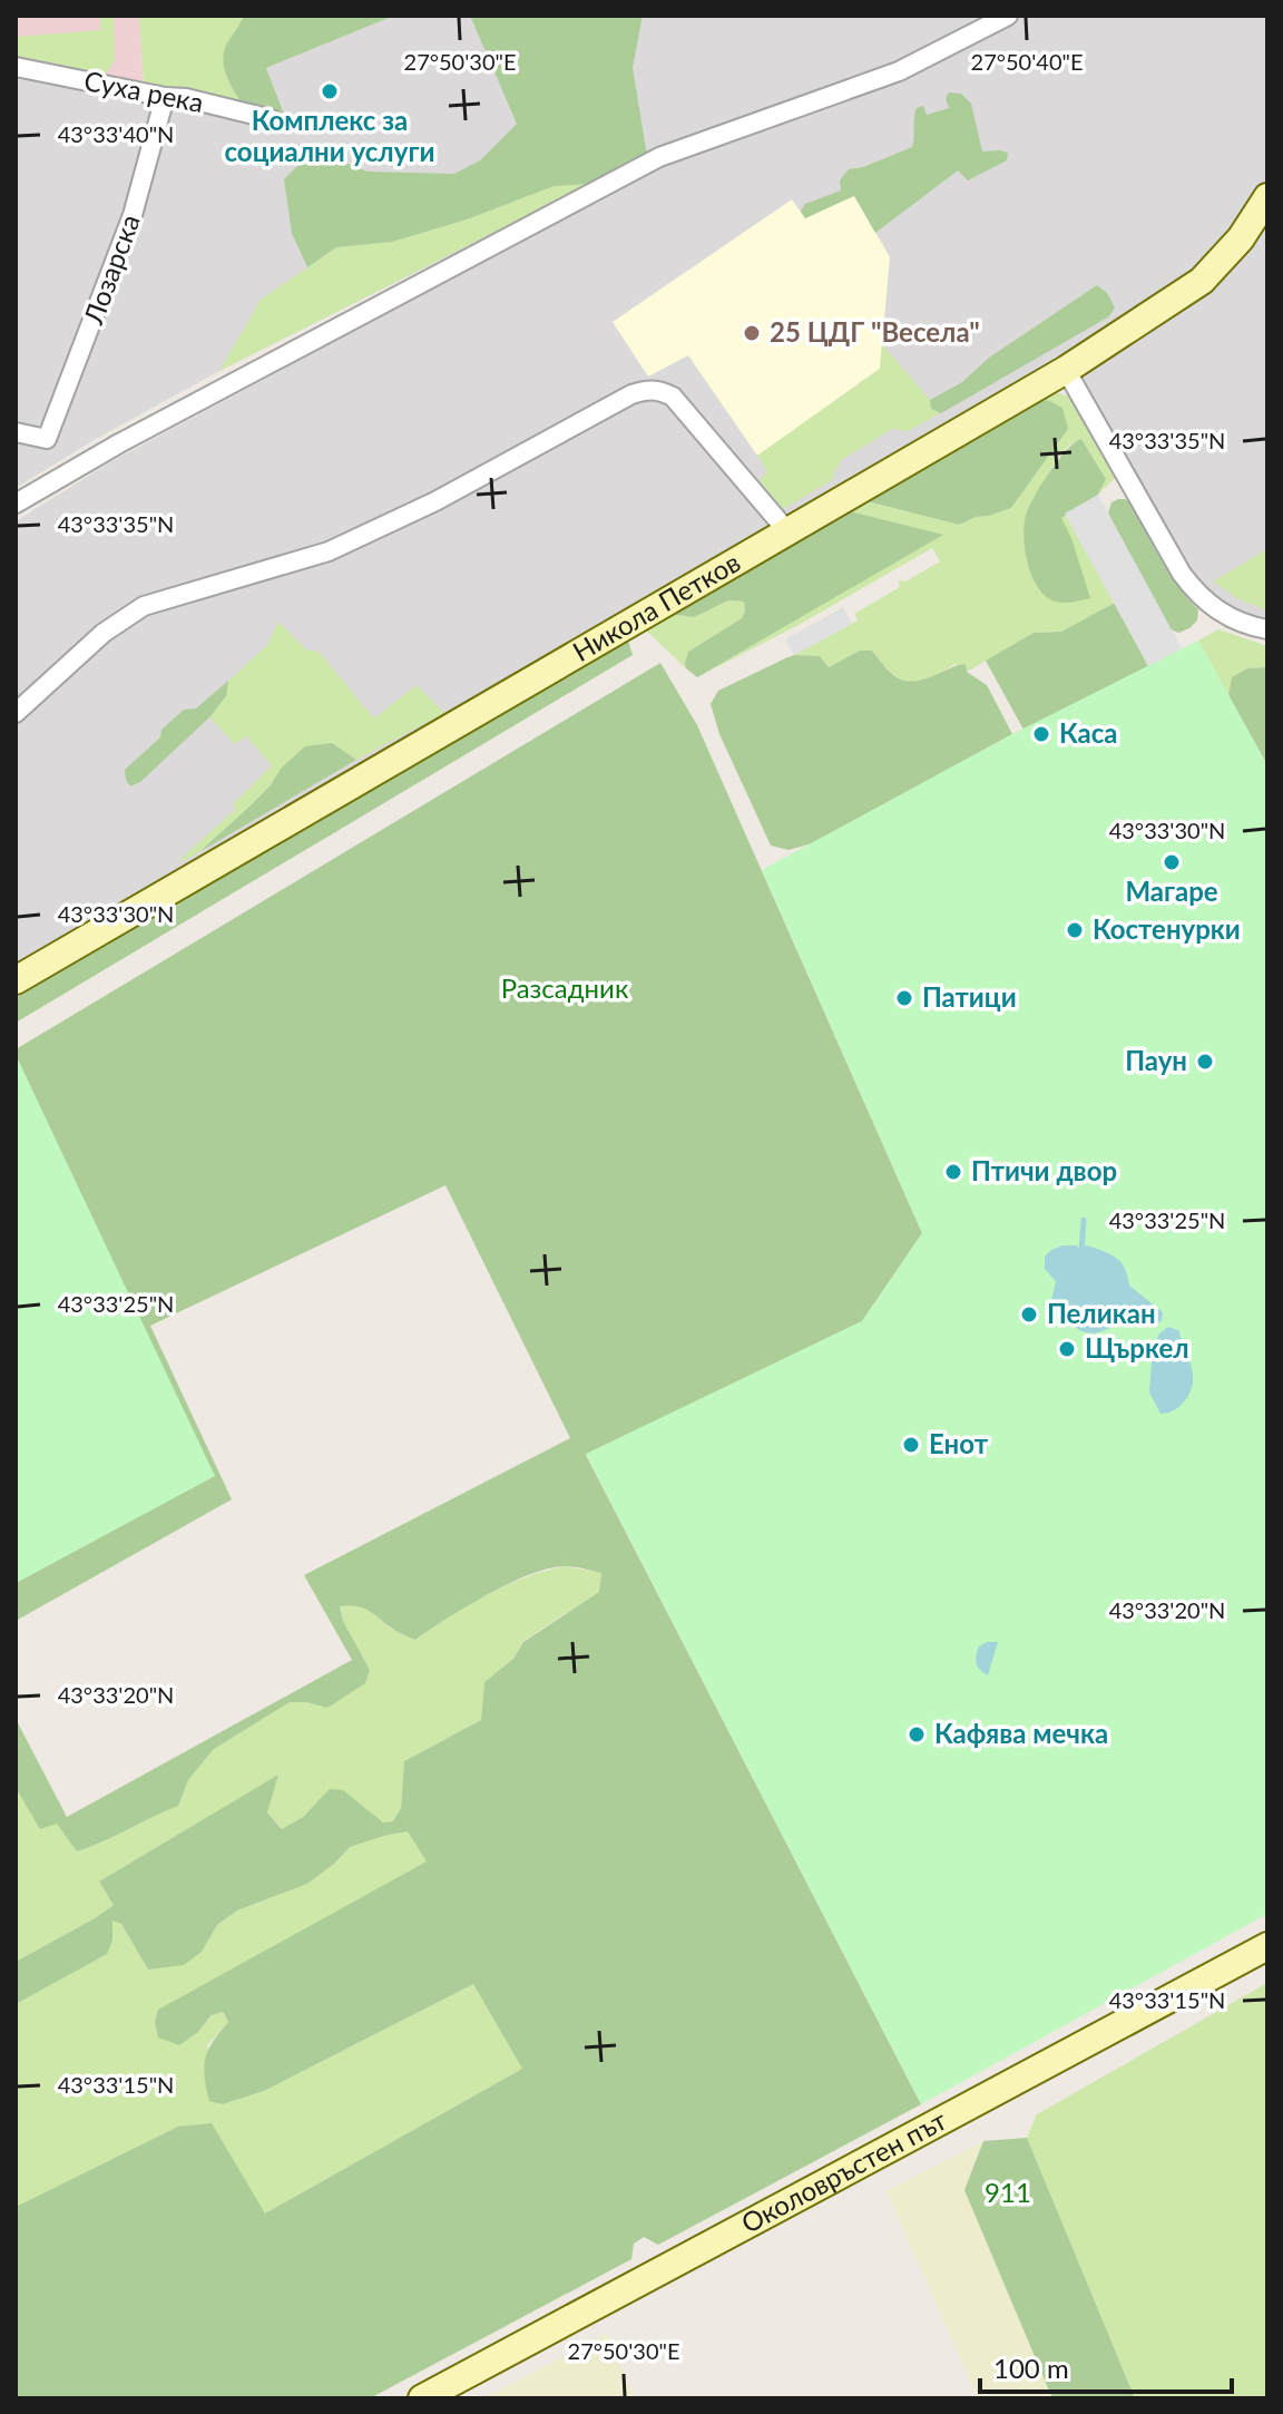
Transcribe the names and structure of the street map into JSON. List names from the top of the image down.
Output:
{
  "streets": {
    "street": [
      "Суха река",
      "Лозарска",
      "Никола Петков",
      "Околовръстен път"
    ]
  },
  "crossings": [
    ["Суха река", "Лозарска"]
  ],
  "parks": ["Разсадник", "911"],
  "places": [
    "Комплекс за социални услуги",
    "25 ЦДГ \"Весела\"",
    "Каса",
    "Магаре",
    "Костенурки",
    "Патици",
    "Паун",
    "Птичи двор",
    "Пеликан",
    "Щъркел",
    "Енот",
    "Кафява мечка"
  ],
  "scale_bar": "100 m",
  "coordinates": [
    "27°50'30\"E",
    "27°50'40\"E",
    "43°33'40\"N",
    "43°33'35\"N",
    "43°33'30\"N",
    "43°33'25\"N",
    "43°33'20\"N",
    "43°33'15\"N"
  ]
}
